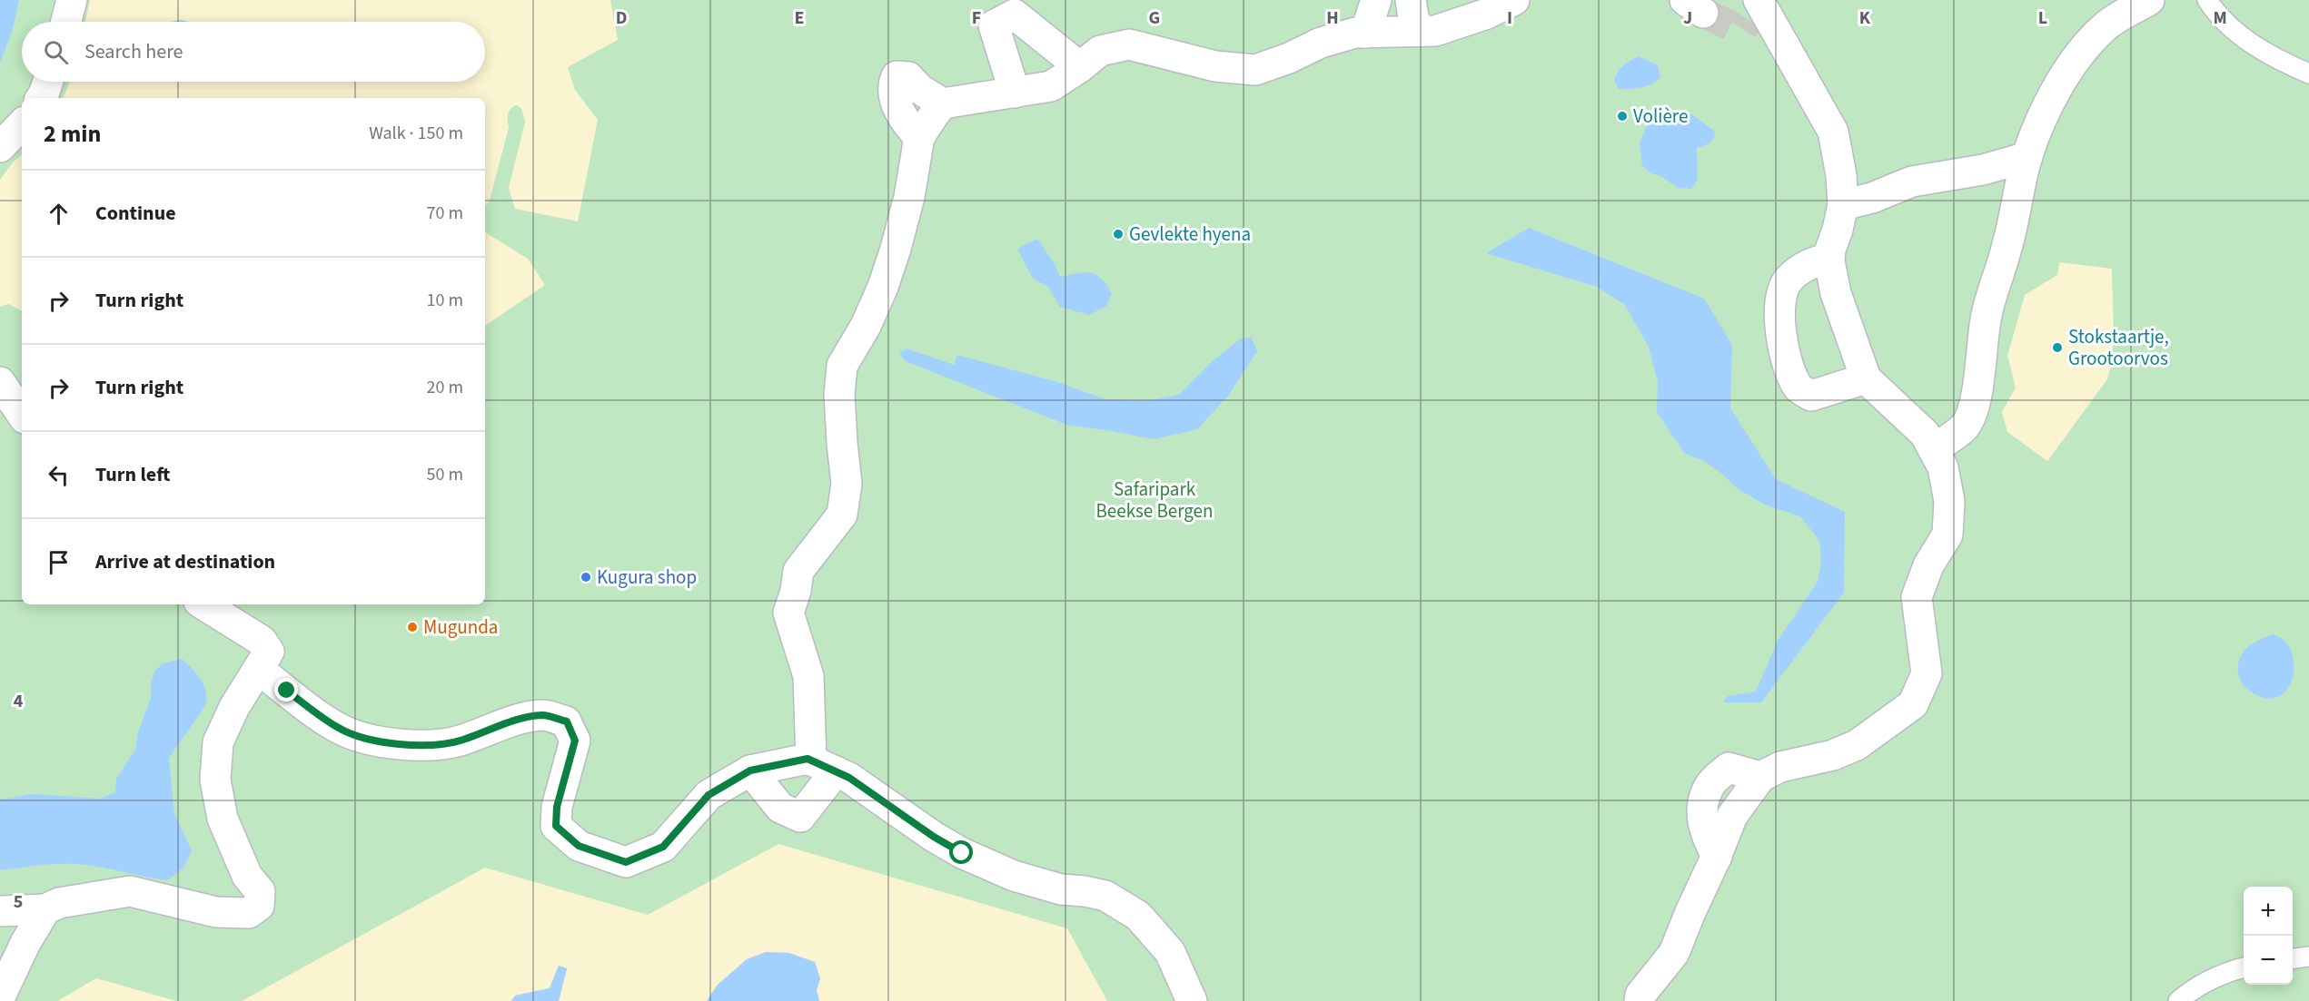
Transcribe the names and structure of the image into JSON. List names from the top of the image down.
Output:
{
  "parks": ["Safaripark Beekse Bergen"],
  "places": [
    "Volière",
    "Gevlekte hyena",
    "Stokstaartje, Grootoorvos",
    "Kugura shop",
    "Mugunda"
  ],
  "page": {
    "search": "Search here",
    "heading": ["2 min", "Walk · 150 m"],
    "list": [
      ["Continue", "70 m"],
      ["Turn right", "10 m"],
      ["Turn right", "20 m"],
      ["Turn left", "50 m"],
      "Arrive at destination"
    ],
    "map_buttons": ["+", "−"]
  },
  "grid": {
    "columns": [
      "D",
      "E",
      "F",
      "G",
      "H",
      "I",
      "J",
      "K",
      "L",
      "M"
    ],
    "rows": ["4", "5"]
  }
}
